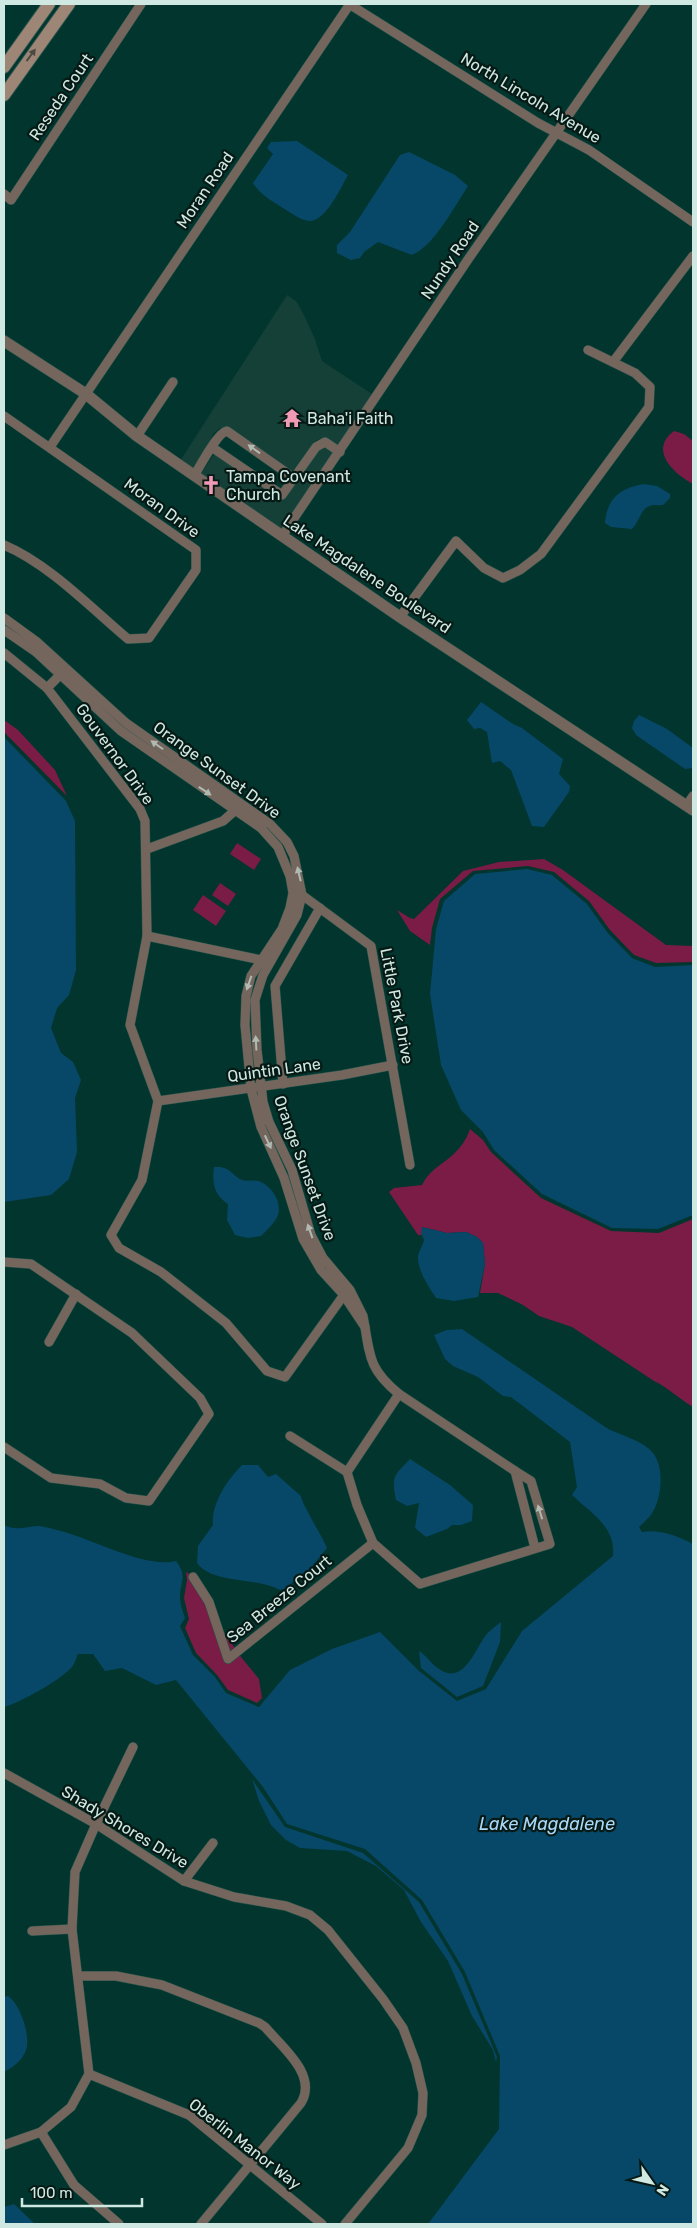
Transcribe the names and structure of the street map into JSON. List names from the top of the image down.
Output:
{
  "streets": {
    "street": [
      "Reseda Court",
      "North Lincoln Avenue",
      "Moran Road",
      "Nundy Road",
      "Moran Drive",
      "Lake Magdalene Boulevard",
      "Gouvernor Drive",
      "Orange Sunset Drive",
      "Little Park Drive",
      "Quintin Lane",
      "Sea Breeze Court",
      "Shady Shores Drive",
      "Oberlin Manor Way"
    ]
  },
  "crossings": [
    ["North Lincoln Avenue", "Moran Road"],
    ["North Lincoln Avenue", "Nundy Road"],
    ["Moran Road", "Moran Drive"],
    ["Moran Road", "Lake Magdalene Boulevard"],
    ["Nundy Road", "Lake Magdalene Boulevard"],
    ["Gouvernor Drive", "Orange Sunset Drive"],
    ["Gouvernor Drive", "Little Park Drive"],
    ["Gouvernor Drive", "Quintin Lane"],
    ["Orange Sunset Drive", "Little Park Drive"],
    ["Orange Sunset Drive", "Quintin Lane"],
    ["Orange Sunset Drive", "Sea Breeze Court"],
    ["Little Park Drive", "Quintin Lane"]
  ],
  "water": ["Lake Magdalene"],
  "places": {
    "temple": ["Baha'i Faith"],
    "church": ["Tampa Covenant Church"]
  },
  "scale_bar": "100 m",
  "north": "bottom right"
}
